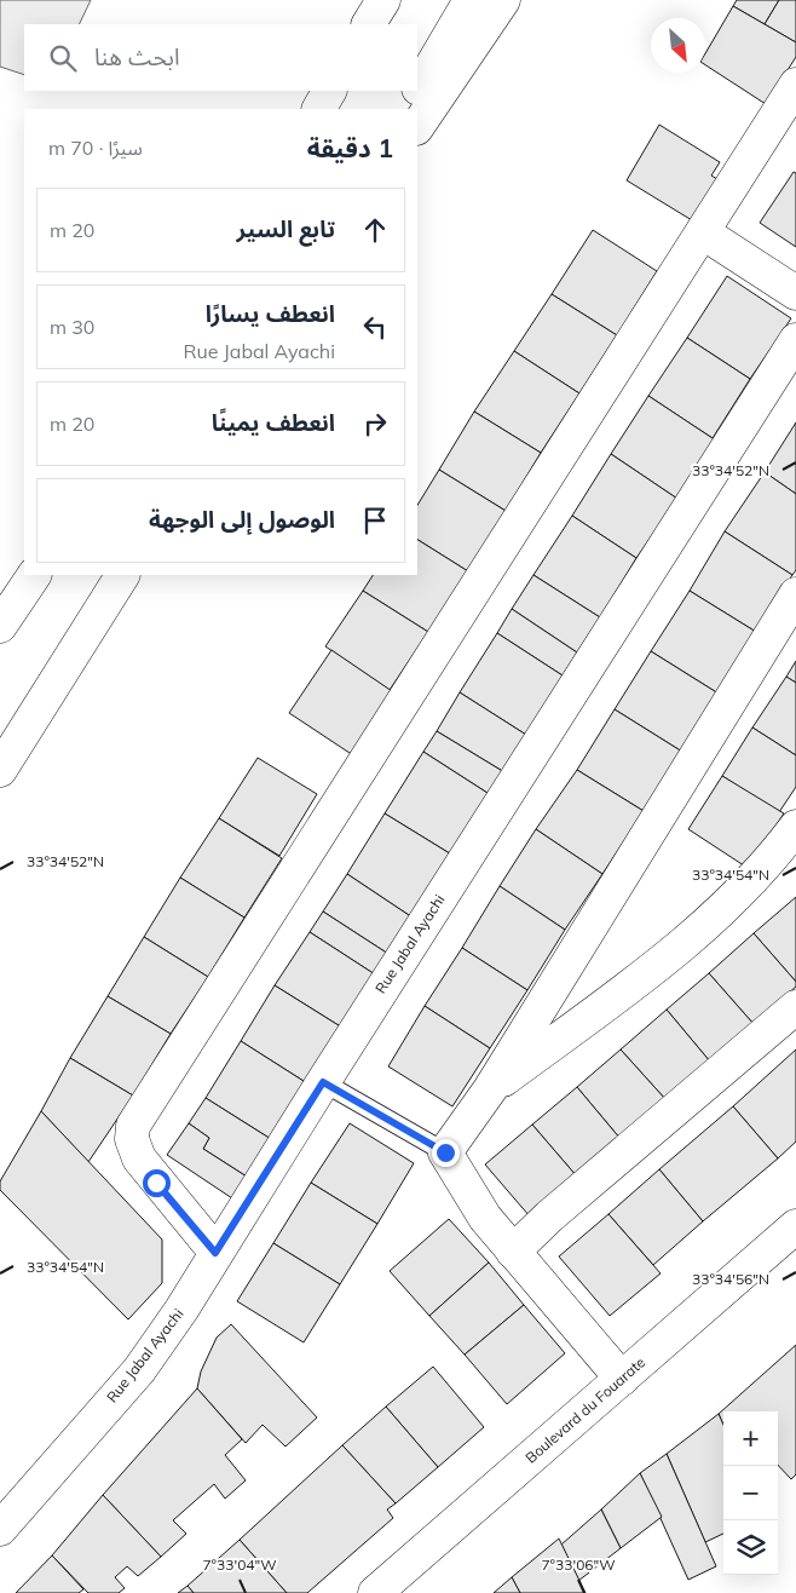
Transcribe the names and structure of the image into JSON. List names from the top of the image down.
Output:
{
  "streets": {
    "main road": ["Rue Jabal Ayachi", "Boulevard du Fouarate"]
  },
  "north": "bottom right",
  "page": {
    "search": "ابحث هنا",
    "heading": ["1 دقيقة", "سيرًا · 70 m"],
    "list": [
      ["تابع السير", "20 m"],
      ["انعطف يسارًا", "Rue Jabal Ayachi", "30 m"],
      ["انعطف يمينًا", "20 m"],
      "الوصول إلى الوجهة"
    ],
    "map_buttons": ["+", "−"]
  },
  "coordinates": [
    "33°34'52\"N",
    "33°34'54\"N",
    "33°34'56\"N",
    "7°33'04\"W",
    "7°33'06\"W"
  ]
}
